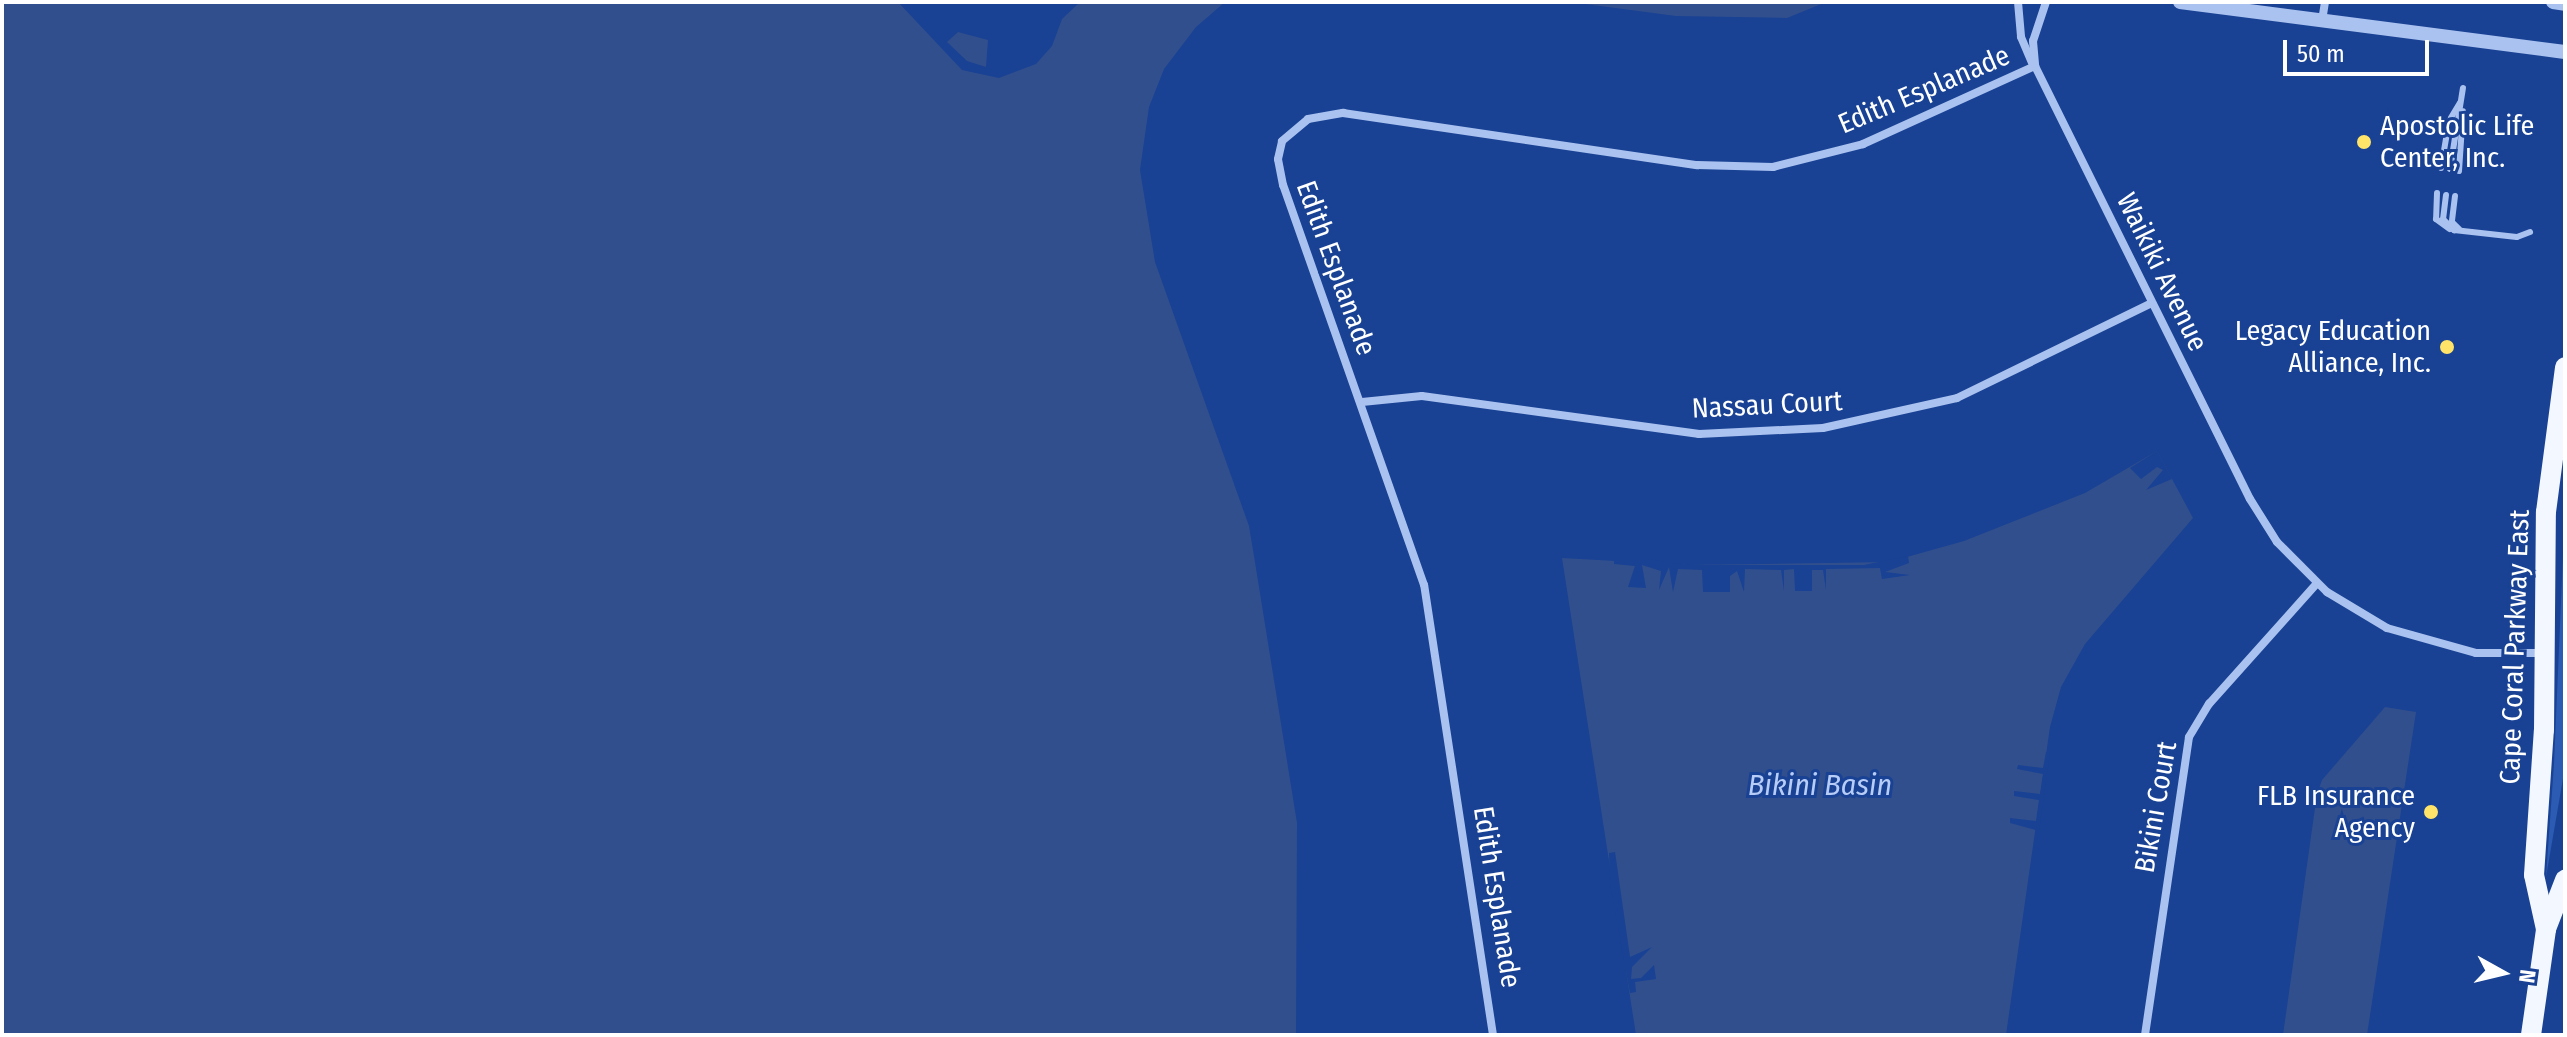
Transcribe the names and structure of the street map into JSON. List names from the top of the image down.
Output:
{
  "streets": {
    "main road": ["Cape Coral Parkway East"],
    "street": [
      "Edith Esplanade",
      "Waikiki Avenue",
      "Nassau Court",
      "Bikini Court"
    ]
  },
  "crossings": [
    ["Edith Esplanade", "Waikiki Avenue"],
    ["Edith Esplanade", "Nassau Court"],
    ["Waikiki Avenue", "Nassau Court"],
    ["Waikiki Avenue", "Cape Coral Parkway East"],
    ["Waikiki Avenue", "Bikini Court"]
  ],
  "water": ["Bikini Basin"],
  "places": ["Apostolic Life Center, Inc.", "Legacy Education Alliance, Inc.", "FLB Insurance Agency"],
  "scale_bar": "50 m",
  "north": "right"
}
